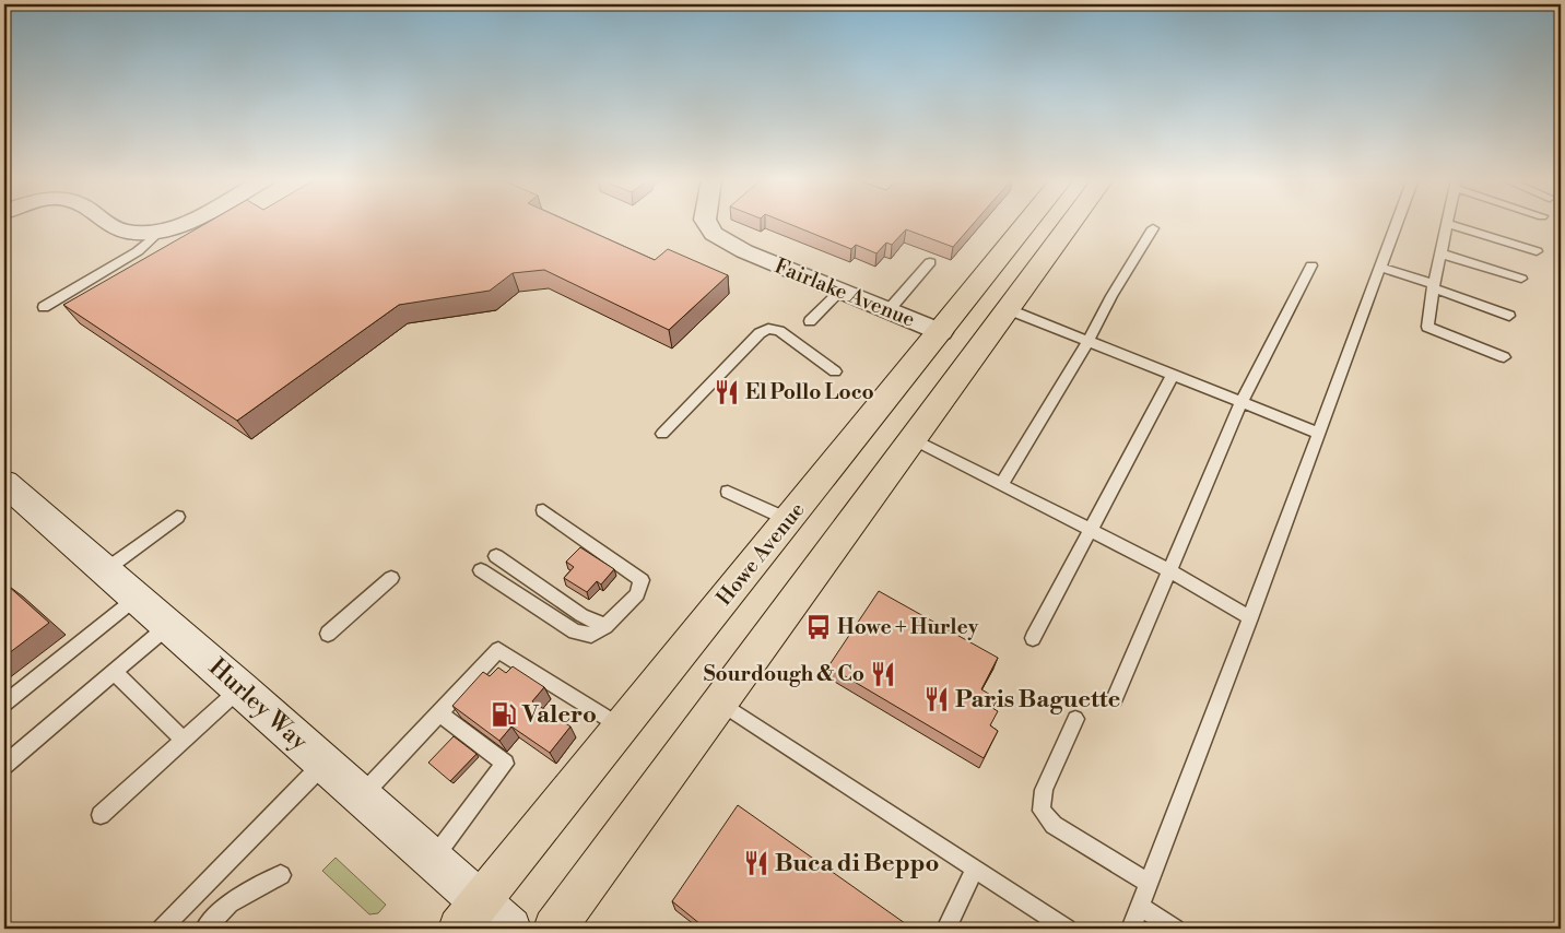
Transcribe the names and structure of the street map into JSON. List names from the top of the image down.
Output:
{
  "streets": {
    "main road": ["Howe Avenue"],
    "street": ["Fairlake Avenue", "Hurley Way"]
  },
  "crossings": [
    ["Fairlake Avenue", "Howe Avenue"],
    ["Howe Avenue", "Hurley Way"]
  ],
  "places": {
    "restaurant": [
      "El Pollo Loco",
      "Sourdough & Co",
      "Paris Baguette",
      "Buca di Beppo"
    ],
    "bus stop": ["Howe + Hurley"],
    "fuel station": ["Valero"]
  }
}
